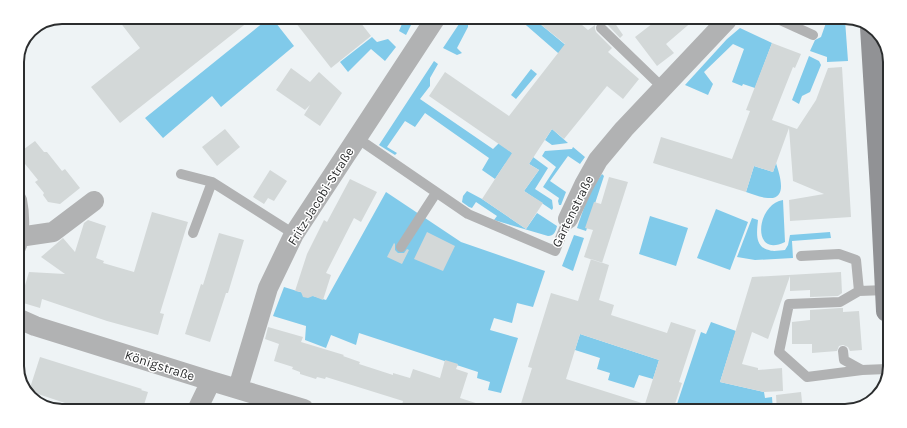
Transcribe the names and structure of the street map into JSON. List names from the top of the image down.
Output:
{
  "streets": {
    "street": ["Fritz-Jacobi-Straße", "Gartenstraße", "Königstraße"]
  },
  "crossings": [
    ["Fritz-Jacobi-Straße", "Gartenstraße"],
    ["Fritz-Jacobi-Straße", "Königstraße"]
  ]
}
